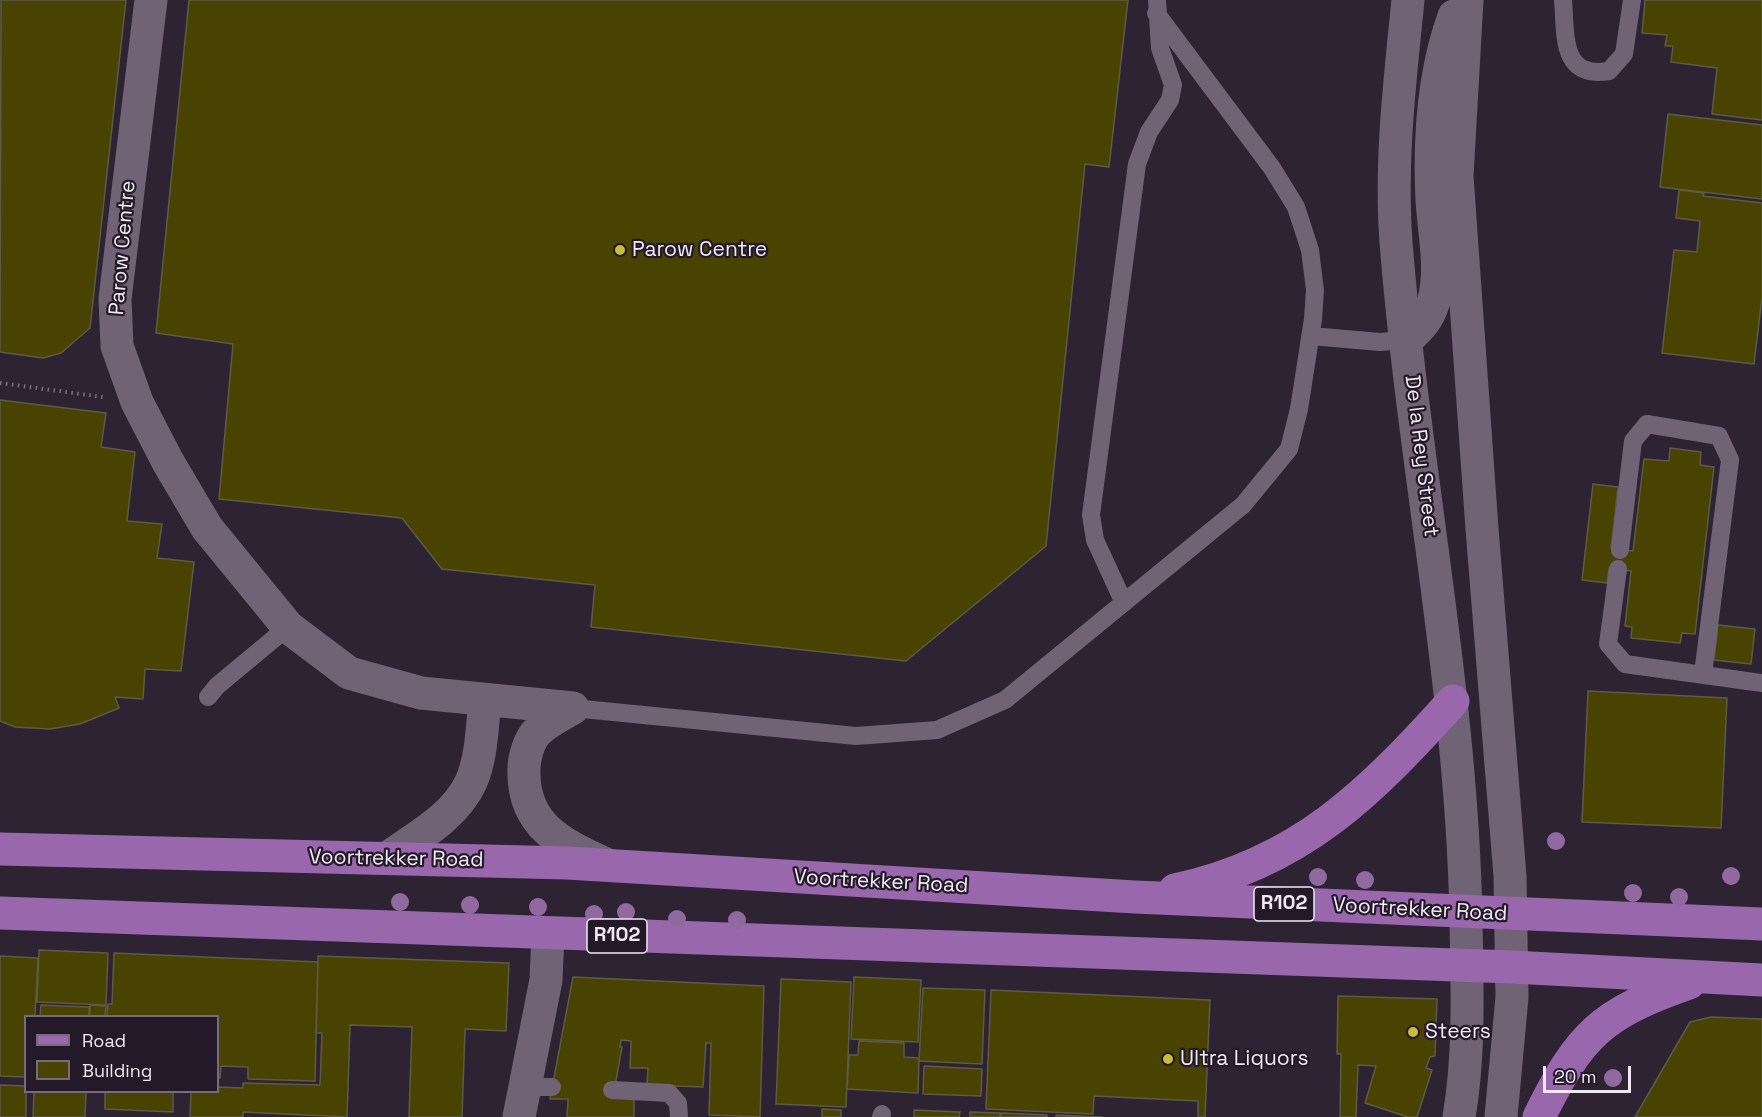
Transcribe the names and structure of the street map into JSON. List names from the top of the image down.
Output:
{
  "streets": {
    "main road": [
      "Parow Centre",
      "De la Rey Street",
      "Voortrekker Road",
      "R102"
    ]
  },
  "crossings": [
    ["De la Rey Street", "Voortrekker Road"],
    ["De la Rey Street", "R102"]
  ],
  "places": ["Parow Centre", "Steers", "Ultra Liquors"],
  "legend": ["Road", "Building"],
  "scale_bar": "20 m"
}
